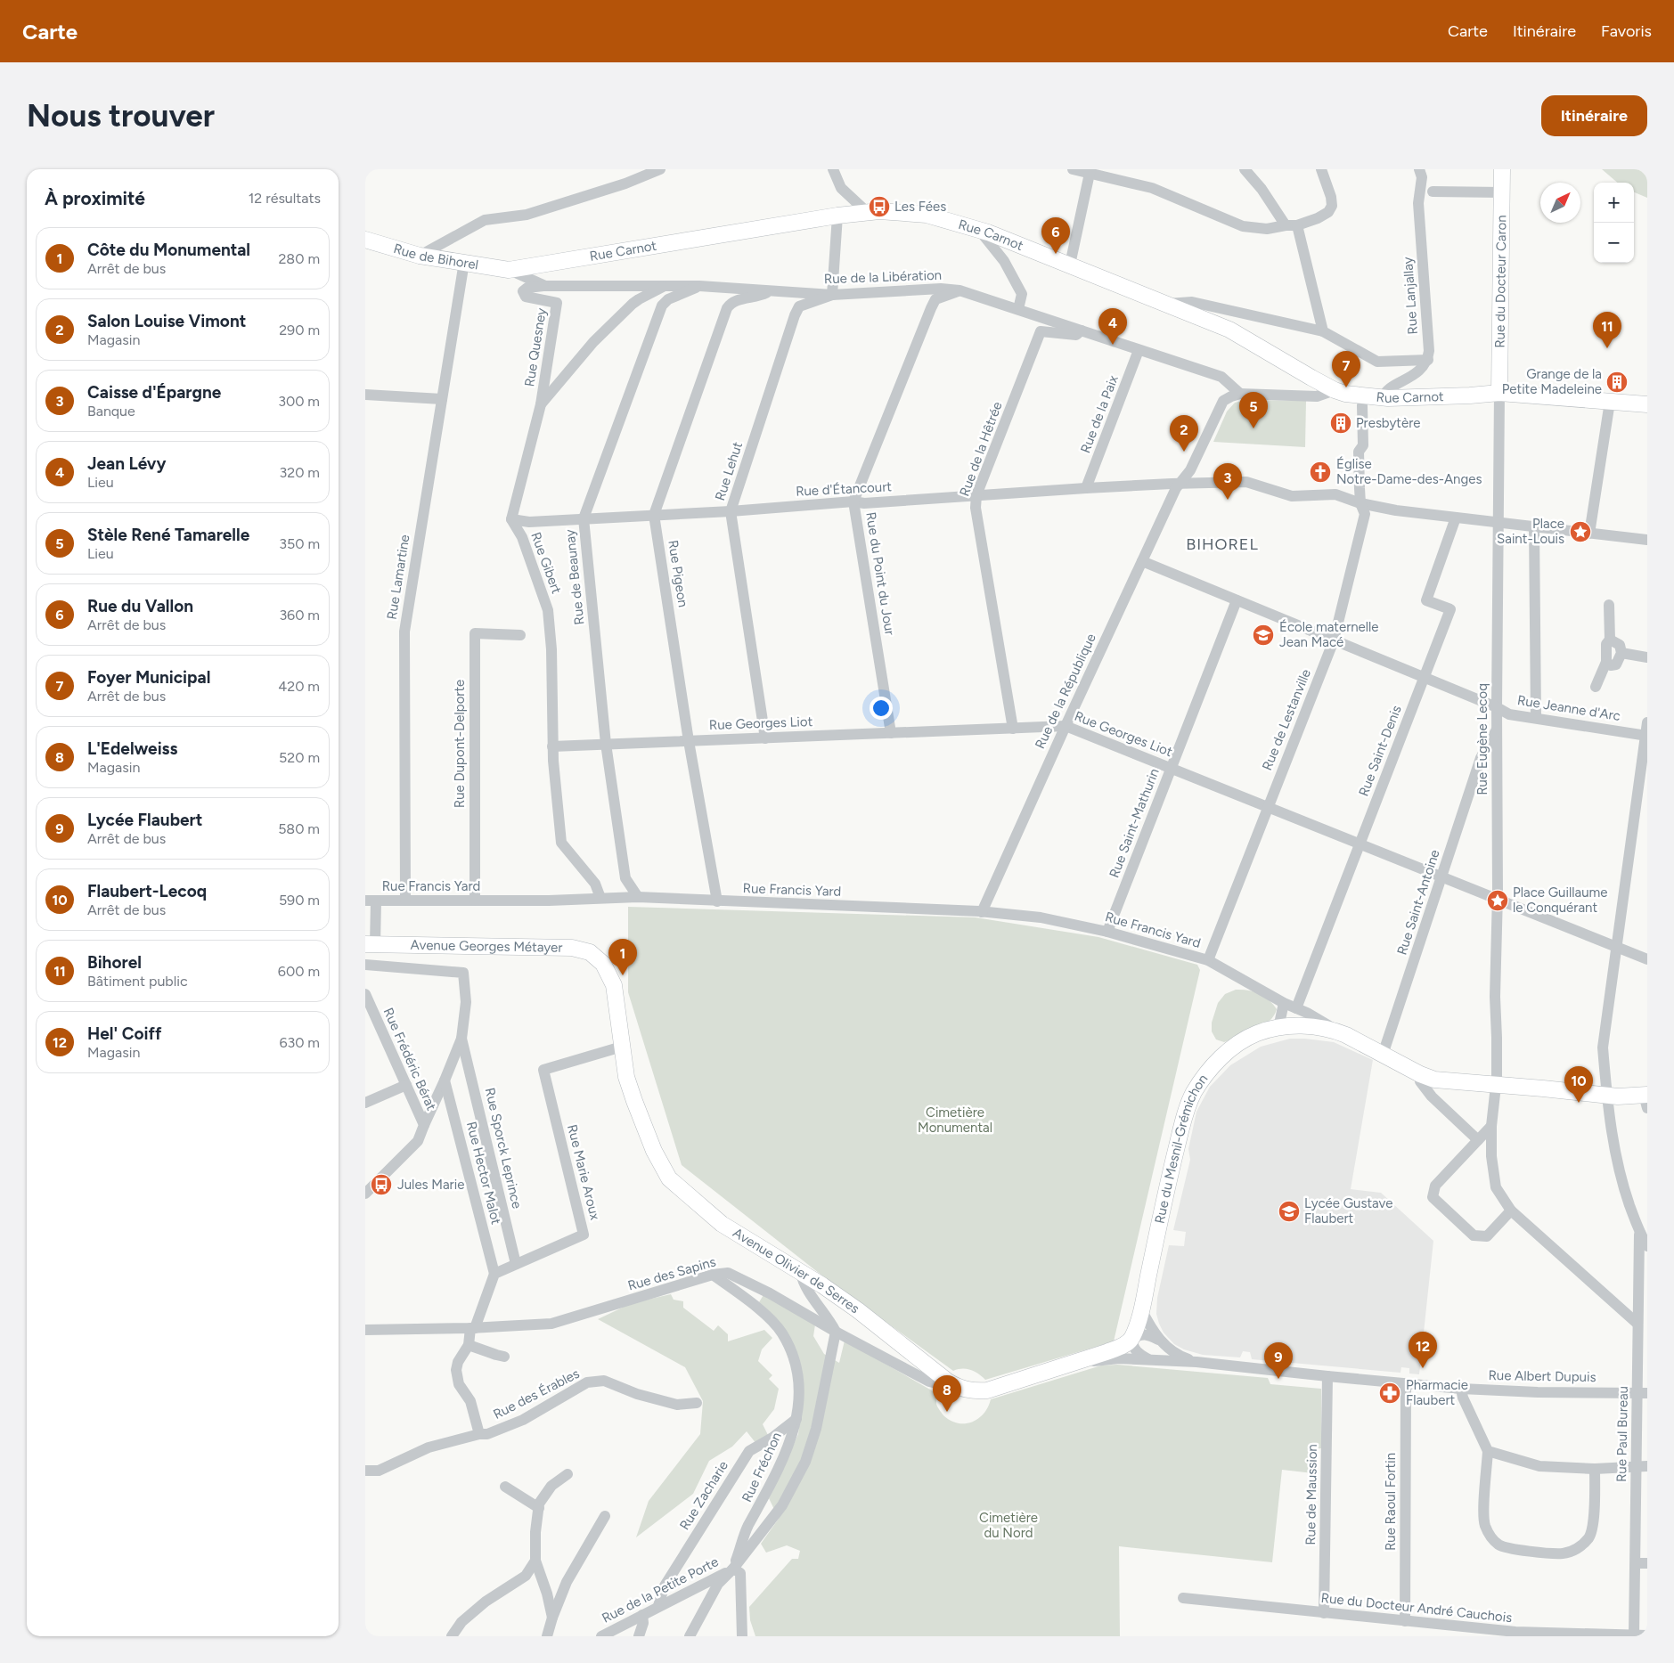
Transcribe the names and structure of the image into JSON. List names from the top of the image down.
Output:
{
  "streets": {
    "street": [
      "Rue Carnot",
      "Rue de Bihorel",
      "Rue de la Libération",
      "Rue du Docteur Caron",
      "Rue Lanjallay",
      "Rue Quesney",
      "Rue de la Paix",
      "Rue de la Hêtrée",
      "Rue Lehut",
      "Rue d'Étancourt",
      "Rue Gibert",
      "Rue Pigeon",
      "Rue du Point du Jour",
      "Rue Lamartine",
      "Rue de Beaunay",
      "Rue de la République",
      "Rue Jeanne d'Arc",
      "Rue de Lestanville",
      "Rue Georges Liot",
      "Rue Eugène Lecoq",
      "Rue Dupont-Delporte",
      "Rue Saint-Denis",
      "Rue Saint-Mathurin",
      "Rue Francis Yard",
      "Rue Saint-Antoine",
      "Avenue Georges Métayer",
      "Rue Frédéric Bérat",
      "Rue Sporck Leprince",
      "Rue du Mesnil-Grémichon",
      "Rue Marie Aroux",
      "Rue Hector Malot",
      "Avenue Olivier de Serres",
      "Rue des Sapins",
      "Rue Albert Dupuis",
      "Rue des Érables",
      "Rue Paul Bureau",
      "Rue Fréchon",
      "Rue de Maussion",
      "Rue Zacharie",
      "Rue Raoul Fortin",
      "Rue de la Petite Porte",
      "Rue du Docteur André Cauchois"
    ]
  },
  "crossings": [
    ["Rue Carnot", "Rue de Bihorel"],
    ["Rue Carnot", "Rue de la Libération"],
    ["Rue Carnot", "Rue du Docteur Caron"],
    ["Rue Carnot", "Rue Eugène Lecoq"],
    ["Rue de Bihorel", "Rue de la Libération"],
    ["Rue de Bihorel", "Rue Lamartine"],
    ["Rue de la Libération", "Rue Quesney"],
    ["Rue de la Libération", "Rue de la Paix"],
    ["Rue de la Libération", "Rue de la Hêtrée"],
    ["Rue de la Libération", "Rue Lehut"],
    ["Rue de la Libération", "Rue Pigeon"],
    ["Rue de la Libération", "Rue du Point du Jour"],
    ["Rue de la Libération", "Rue de Beaunay"],
    ["Rue de la Libération", "Rue de la République"],
    ["Rue du Docteur Caron", "Rue Eugène Lecoq"],
    ["Rue de la Paix", "Rue d'Étancourt"],
    ["Rue de la Hêtrée", "Rue d'Étancourt"],
    ["Rue de la Hêtrée", "Rue Georges Liot"],
    ["Rue Lehut", "Rue d'Étancourt"],
    ["Rue Lehut", "Rue Georges Liot"],
    ["Rue d'Étancourt", "Rue Gibert"],
    ["Rue d'Étancourt", "Rue Pigeon"],
    ["Rue d'Étancourt", "Rue du Point du Jour"],
    ["Rue d'Étancourt", "Rue de Beaunay"],
    ["Rue d'Étancourt", "Rue de la République"],
    ["Rue d'Étancourt", "Rue de Lestanville"],
    ["Rue d'Étancourt", "Rue Eugène Lecoq"],
    ["Rue d'Étancourt", "Rue Saint-Denis"],
    ["Rue Gibert", "Rue Georges Liot"],
    ["Rue Gibert", "Rue Francis Yard"],
    ["Rue Pigeon", "Rue Georges Liot"],
    ["Rue Pigeon", "Rue Francis Yard"],
    ["Rue du Point du Jour", "Rue Georges Liot"],
    ["Rue Lamartine", "Rue Francis Yard"],
    ["Rue de Beaunay", "Rue Georges Liot"],
    ["Rue de Beaunay", "Rue Francis Yard"],
    ["Rue de la République", "Rue Jeanne d'Arc"],
    ["Rue de la République", "Rue Georges Liot"],
    ["Rue de la République", "Rue Francis Yard"],
    ["Rue Jeanne d'Arc", "Rue de Lestanville"],
    ["Rue Jeanne d'Arc", "Rue Eugène Lecoq"],
    ["Rue Jeanne d'Arc", "Rue Saint-Denis"],
    ["Rue Jeanne d'Arc", "Rue Saint-Mathurin"],
    ["Rue de Lestanville", "Rue Georges Liot"],
    ["Rue de Lestanville", "Rue Francis Yard"],
    ["Rue Georges Liot", "Rue Eugène Lecoq"],
    ["Rue Georges Liot", "Rue Saint-Denis"],
    ["Rue Georges Liot", "Rue Saint-Mathurin"],
    ["Rue Georges Liot", "Rue Saint-Antoine"],
    ["Rue Eugène Lecoq", "Rue Saint-Antoine"],
    ["Rue Eugène Lecoq", "Rue du Mesnil-Grémichon"],
    ["Rue Eugène Lecoq", "Rue Paul Bureau"],
    ["Rue Dupont-Delporte", "Rue Francis Yard"],
    ["Rue Saint-Denis", "Rue Francis Yard"],
    ["Rue Saint-Denis", "Rue du Mesnil-Grémichon"],
    ["Rue Saint-Mathurin", "Rue Francis Yard"],
    ["Rue Francis Yard", "Rue du Mesnil-Grémichon"],
    ["Rue Saint-Antoine", "Rue du Mesnil-Grémichon"],
    ["Avenue Georges Métayer", "Avenue Olivier de Serres"],
    ["Rue Sporck Leprince", "Rue Marie Aroux"],
    ["Rue du Mesnil-Grémichon", "Avenue Olivier de Serres"],
    ["Rue du Mesnil-Grémichon", "Rue Albert Dupuis"],
    ["Rue Marie Aroux", "Rue Hector Malot"],
    ["Rue Marie Aroux", "Avenue Olivier de Serres"],
    ["Avenue Olivier de Serres", "Rue des Sapins"],
    ["Avenue Olivier de Serres", "Rue Albert Dupuis"],
    ["Rue des Sapins", "Rue Fréchon"],
    ["Rue Albert Dupuis", "Rue Paul Bureau"],
    ["Rue Albert Dupuis", "Rue de Maussion"],
    ["Rue Albert Dupuis", "Rue Raoul Fortin"],
    ["Rue Paul Bureau", "Rue du Docteur André Cauchois"],
    ["Rue Fréchon", "Rue Zacharie"],
    ["Rue Fréchon", "Rue de la Petite Porte"],
    ["Rue de Maussion", "Rue du Docteur André Cauchois"],
    ["Rue Zacharie", "Rue de la Petite Porte"],
    ["Rue Raoul Fortin", "Rue du Docteur André Cauchois"]
  ],
  "districts": ["BIHOREL"],
  "parks": ["Cimetière Monumental", "Cimetière du Nord"],
  "places": {
    "bus stop": ["Les Fées", "Jules Marie"],
    "building": ["Grange de la Petite Madeleine", "Presbytère"],
    "church": ["Église Notre-Dame-des-Anges"],
    "place": ["Place Saint-Louis", "Place Guillaume le Conquérant"],
    "school or university": ["École maternelle Jean Macé", "Lycée Gustave Flaubert"],
    "pharmacy": ["Pharmacie Flaubert"]
  },
  "north": "top right",
  "page": {
    "header": "Carte",
    "nav": ["Carte", "Itinéraire", "Favoris"],
    "buttons": "Itinéraire",
    "title": "Nous trouver",
    "heading": ["À proximité", "12 résultats"],
    "map_buttons": ["+", "−"],
    "pins": [
      "6",
      "4",
      "11",
      "7",
      "5",
      "2",
      "3",
      "1",
      "10",
      "12",
      "9",
      "8"
    ],
    "list": [
      {
        "mark": "1",
        "name": "Côte du Monumental",
        "note": "Arrêt de bus",
        "value": "280 m"
      },
      {
        "mark": "2",
        "name": "Salon Louise Vimont",
        "note": "Magasin",
        "value": "290 m"
      },
      {
        "mark": "3",
        "name": "Caisse d'Épargne",
        "note": "Banque",
        "value": "300 m"
      },
      {
        "mark": "4",
        "name": "Jean Lévy",
        "note": "Lieu",
        "value": "320 m"
      },
      {
        "mark": "5",
        "name": "Stèle René Tamarelle",
        "note": "Lieu",
        "value": "350 m"
      },
      {
        "mark": "6",
        "name": "Rue du Vallon",
        "note": "Arrêt de bus",
        "value": "360 m"
      },
      {
        "mark": "7",
        "name": "Foyer Municipal",
        "note": "Arrêt de bus",
        "value": "420 m"
      },
      {
        "mark": "8",
        "name": "L'Edelweiss",
        "note": "Magasin",
        "value": "520 m"
      },
      {
        "mark": "9",
        "name": "Lycée Flaubert",
        "note": "Arrêt de bus",
        "value": "580 m"
      },
      {
        "mark": "10",
        "name": "Flaubert-Lecoq",
        "note": "Arrêt de bus",
        "value": "590 m"
      },
      {
        "mark": "11",
        "name": "Bihorel",
        "note": "Bâtiment public",
        "value": "600 m"
      },
      {
        "mark": "12",
        "name": "Hel' Coiff",
        "note": "Magasin",
        "value": "630 m"
      }
    ]
  }
}
